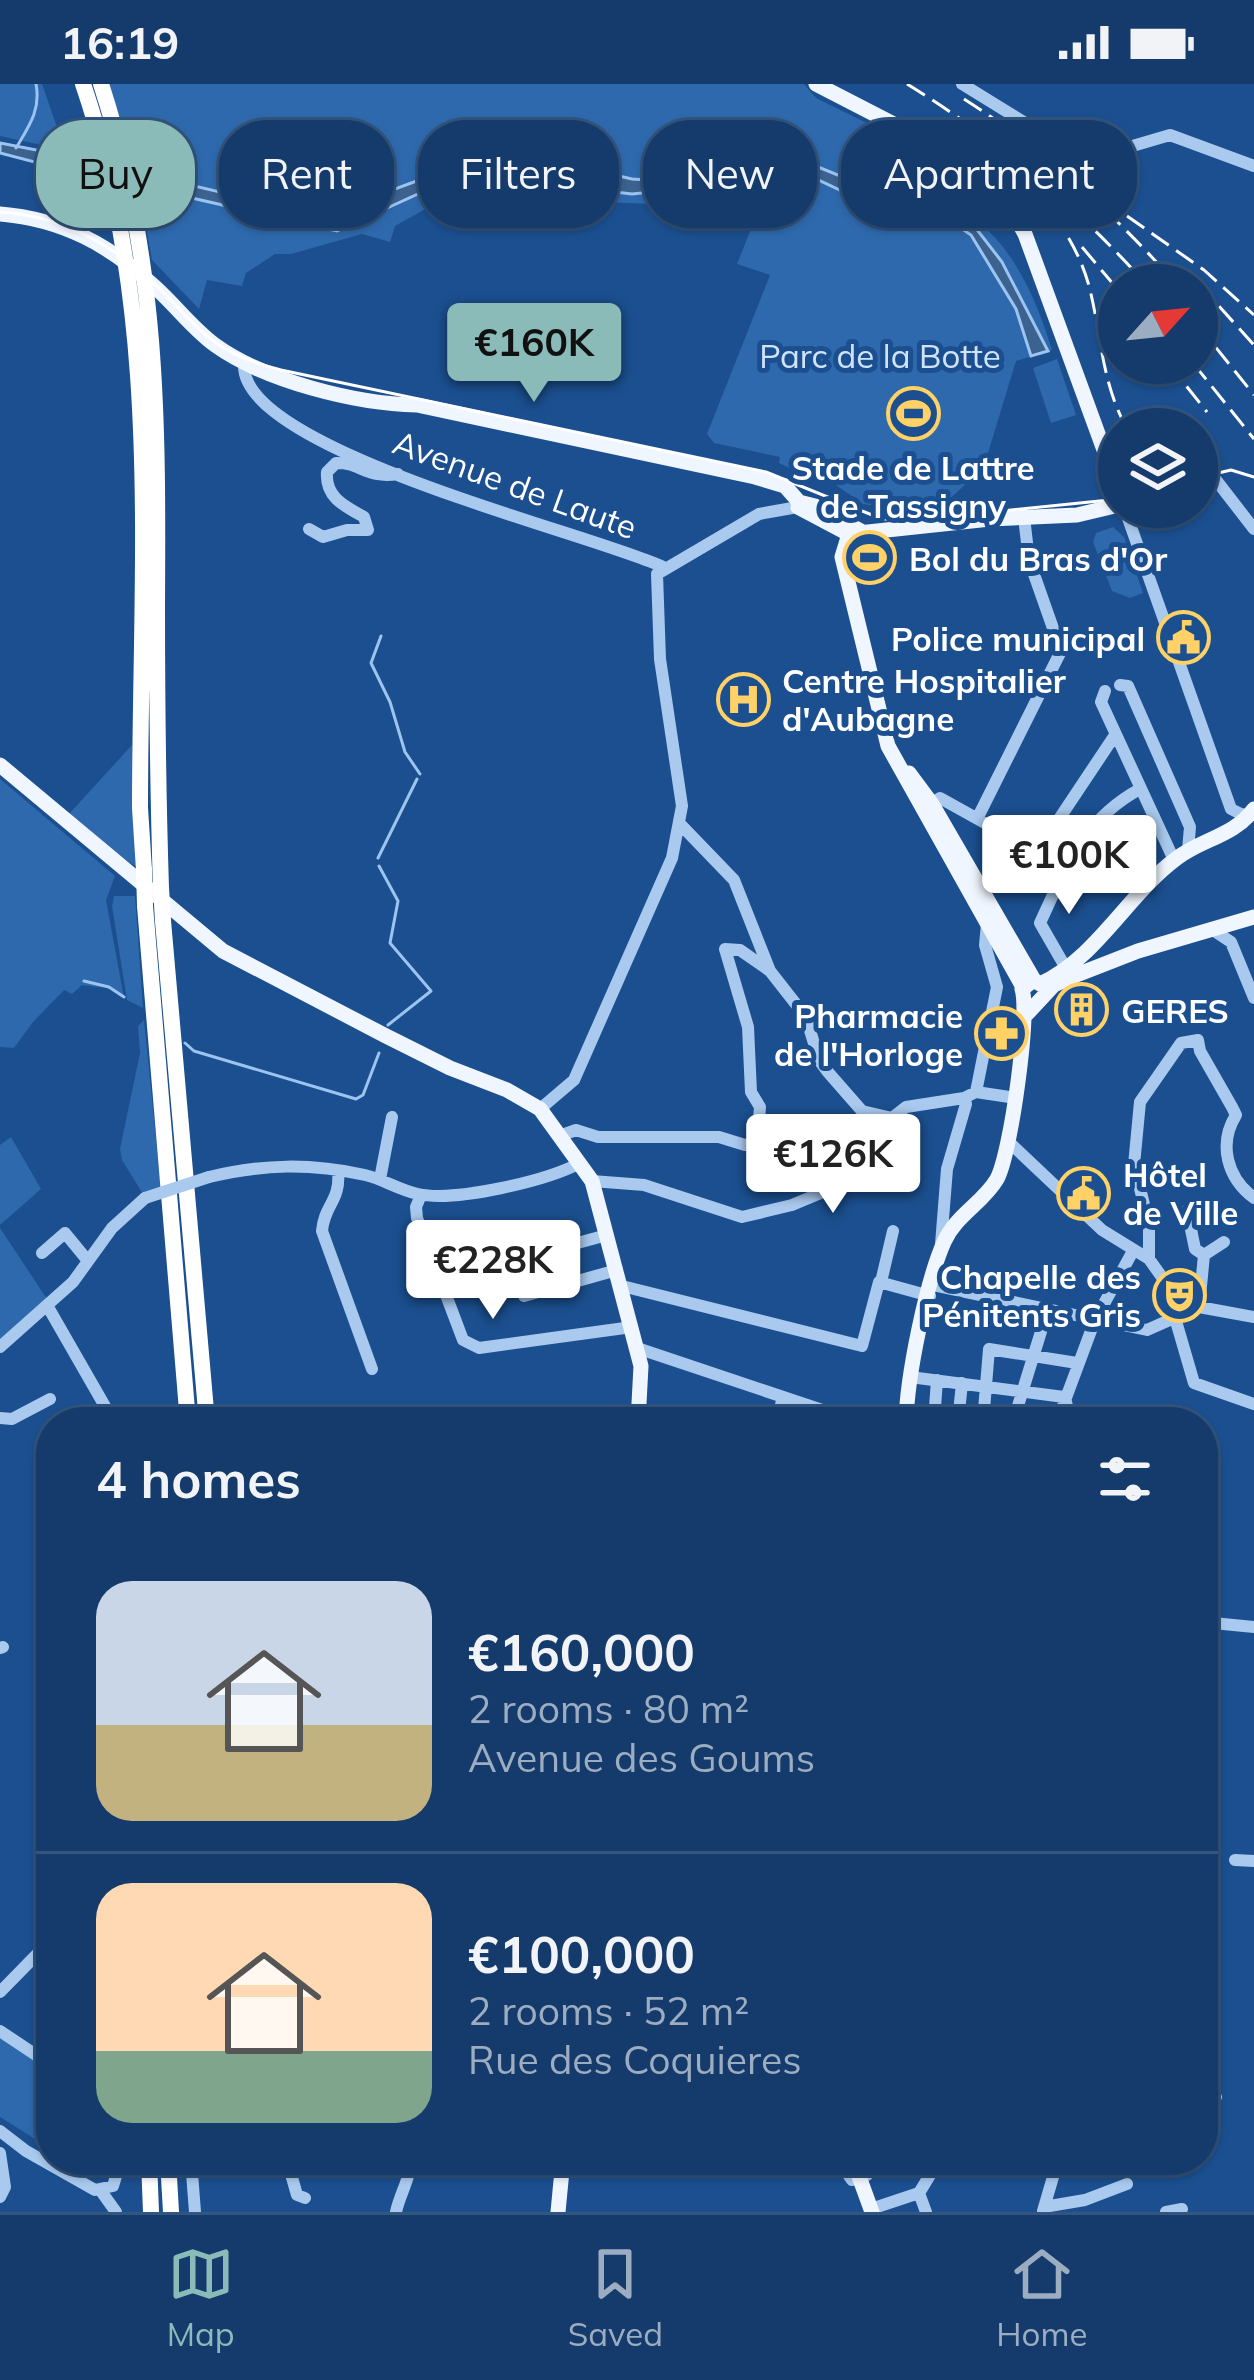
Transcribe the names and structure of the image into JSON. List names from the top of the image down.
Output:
{
  "streets": {
    "street": ["Avenue de Laute"]
  },
  "parks": ["Parc de la Botte"],
  "places": {
    "sports": ["Stade de Lattre de Tassigny", "Bol du Bras d'Or"],
    "public building": ["Police municipal", "Hôtel de Ville"],
    "hospital": ["Centre Hospitalier d'Aubagne"],
    "building": ["GERES"],
    "pharmacy": ["Pharmacie de l'Horloge"],
    "theatre": ["Chapelle des Pénitents Gris"]
  },
  "north": "top right",
  "page": {
    "status": "16:19",
    "chip": [
      "Buy",
      "Rent",
      "Filters",
      "New",
      "Apartment"
    ],
    "price": [
      "€160K",
      "€100K",
      "€126K",
      "€228K"
    ],
    "heading": "4 homes",
    "list": [
      {
        "name": "€160,000",
        "note": "2 rooms · 80 m² · Avenue des Goums"
      },
      {
        "name": "€100,000",
        "note": "2 rooms · 52 m² · Rue des Coquieres"
      }
    ],
    "tabs": ["Map", "Saved", "Home"]
  }
}
